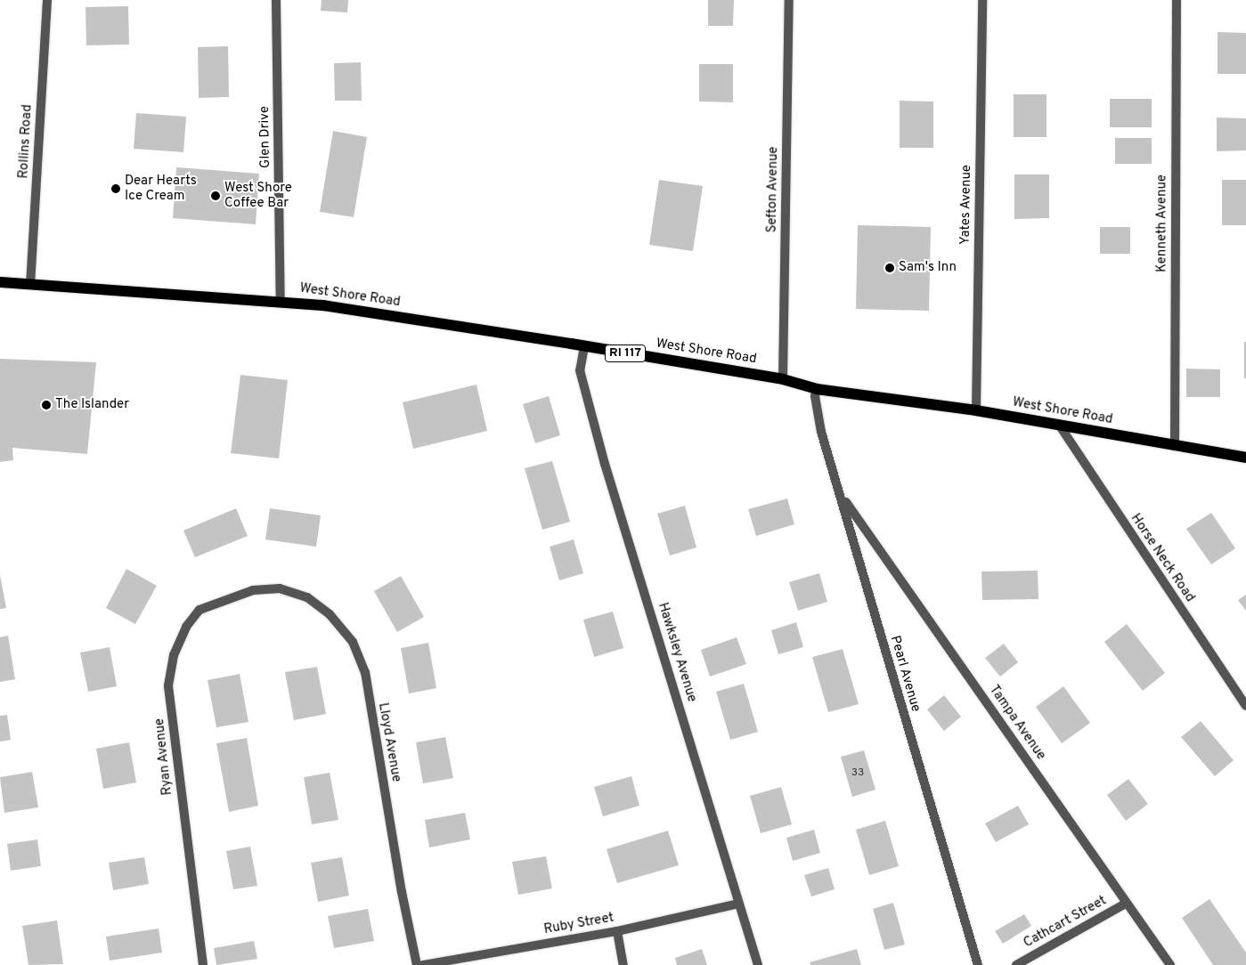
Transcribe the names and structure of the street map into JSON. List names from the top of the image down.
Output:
{
  "streets": {
    "main road": ["West Shore Road", "RI 117"],
    "street": [
      "Glen Drive",
      "Rollins Road",
      "Sefton Avenue",
      "Yates Avenue",
      "Kenneth Avenue",
      "Horse Neck Road",
      "Hawksley Avenue",
      "Pearl Avenue",
      "Tampa Avenue",
      "Lloyd Avenue",
      "Ryan Avenue",
      "Cathcart Street",
      "Ruby Street"
    ]
  },
  "crossings": [
    ["Glen Drive", "West Shore Road"],
    ["Rollins Road", "West Shore Road"],
    ["Sefton Avenue", "West Shore Road"],
    ["Yates Avenue", "West Shore Road"],
    ["Kenneth Avenue", "West Shore Road"],
    ["West Shore Road", "Horse Neck Road"],
    ["West Shore Road", "Hawksley Avenue"],
    ["West Shore Road", "Pearl Avenue"],
    ["Hawksley Avenue", "Ruby Street"],
    ["Pearl Avenue", "Tampa Avenue"],
    ["Tampa Avenue", "Cathcart Street"],
    ["Lloyd Avenue", "Ryan Avenue"]
  ],
  "places": [
    "Dear Hearts Ice Cream",
    "West Shore Coffee Bar",
    "Sam's Inn",
    "The Islander"
  ],
  "house_numbers": ["33"]
}
